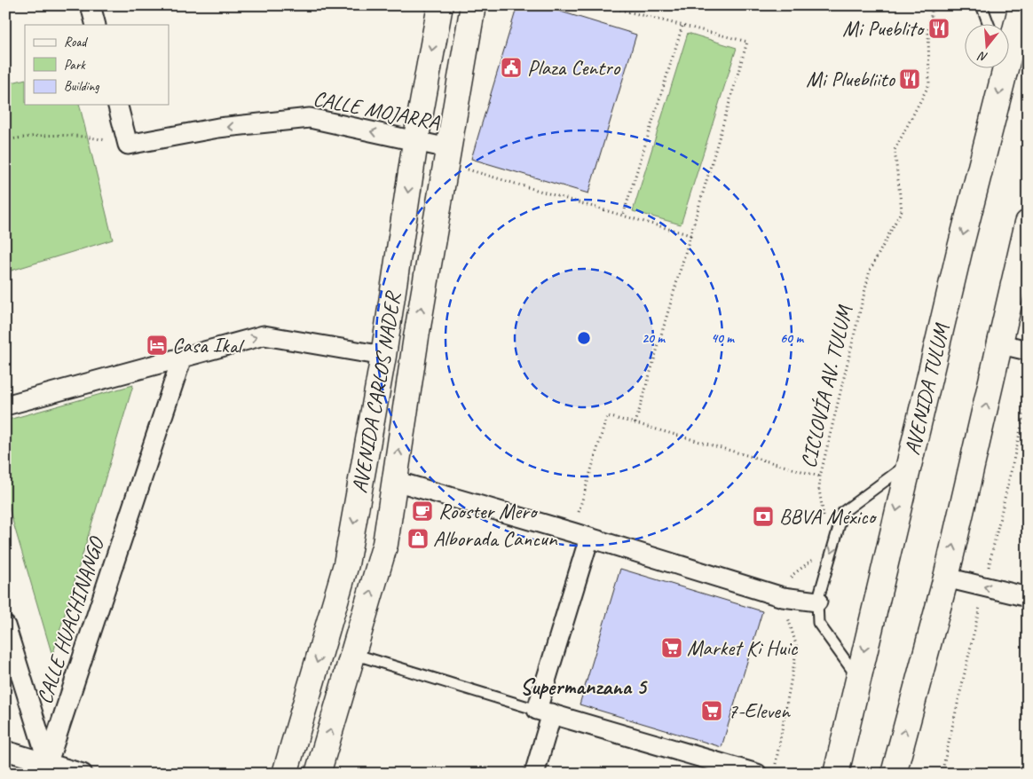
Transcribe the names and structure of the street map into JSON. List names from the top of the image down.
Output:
{
  "streets": {
    "street": [
      "CALLE MOJARRA",
      "AVENIDA TULUM",
      "AVENIDA CARLOS NADER",
      "CALLE HUACHINANGO"
    ],
    "path": ["CICLOVÍA AV. TULUM"]
  },
  "crossings": [
    ["CALLE MOJARRA", "AVENIDA CARLOS NADER"]
  ],
  "one_way": ["CALLE MOJARRA"],
  "districts": ["Supermanzana 5"],
  "places": {
    "restaurant": ["Mi Pueblito", "Mi Pluebliito"],
    "public building": ["Plaza Centro"],
    "hotel": ["Casa Ikal"],
    "cafe": ["Rooster Mero"],
    "bank": ["BBVA México"],
    "shop": ["Alborada Cancun"],
    "supermarket": ["Market Ki Huic", "7-Eleven"]
  },
  "legend": ["Road", "Park", "Building"],
  "north": "bottom",
  "rings": ["20 m", "40 m", "60 m"]
}
